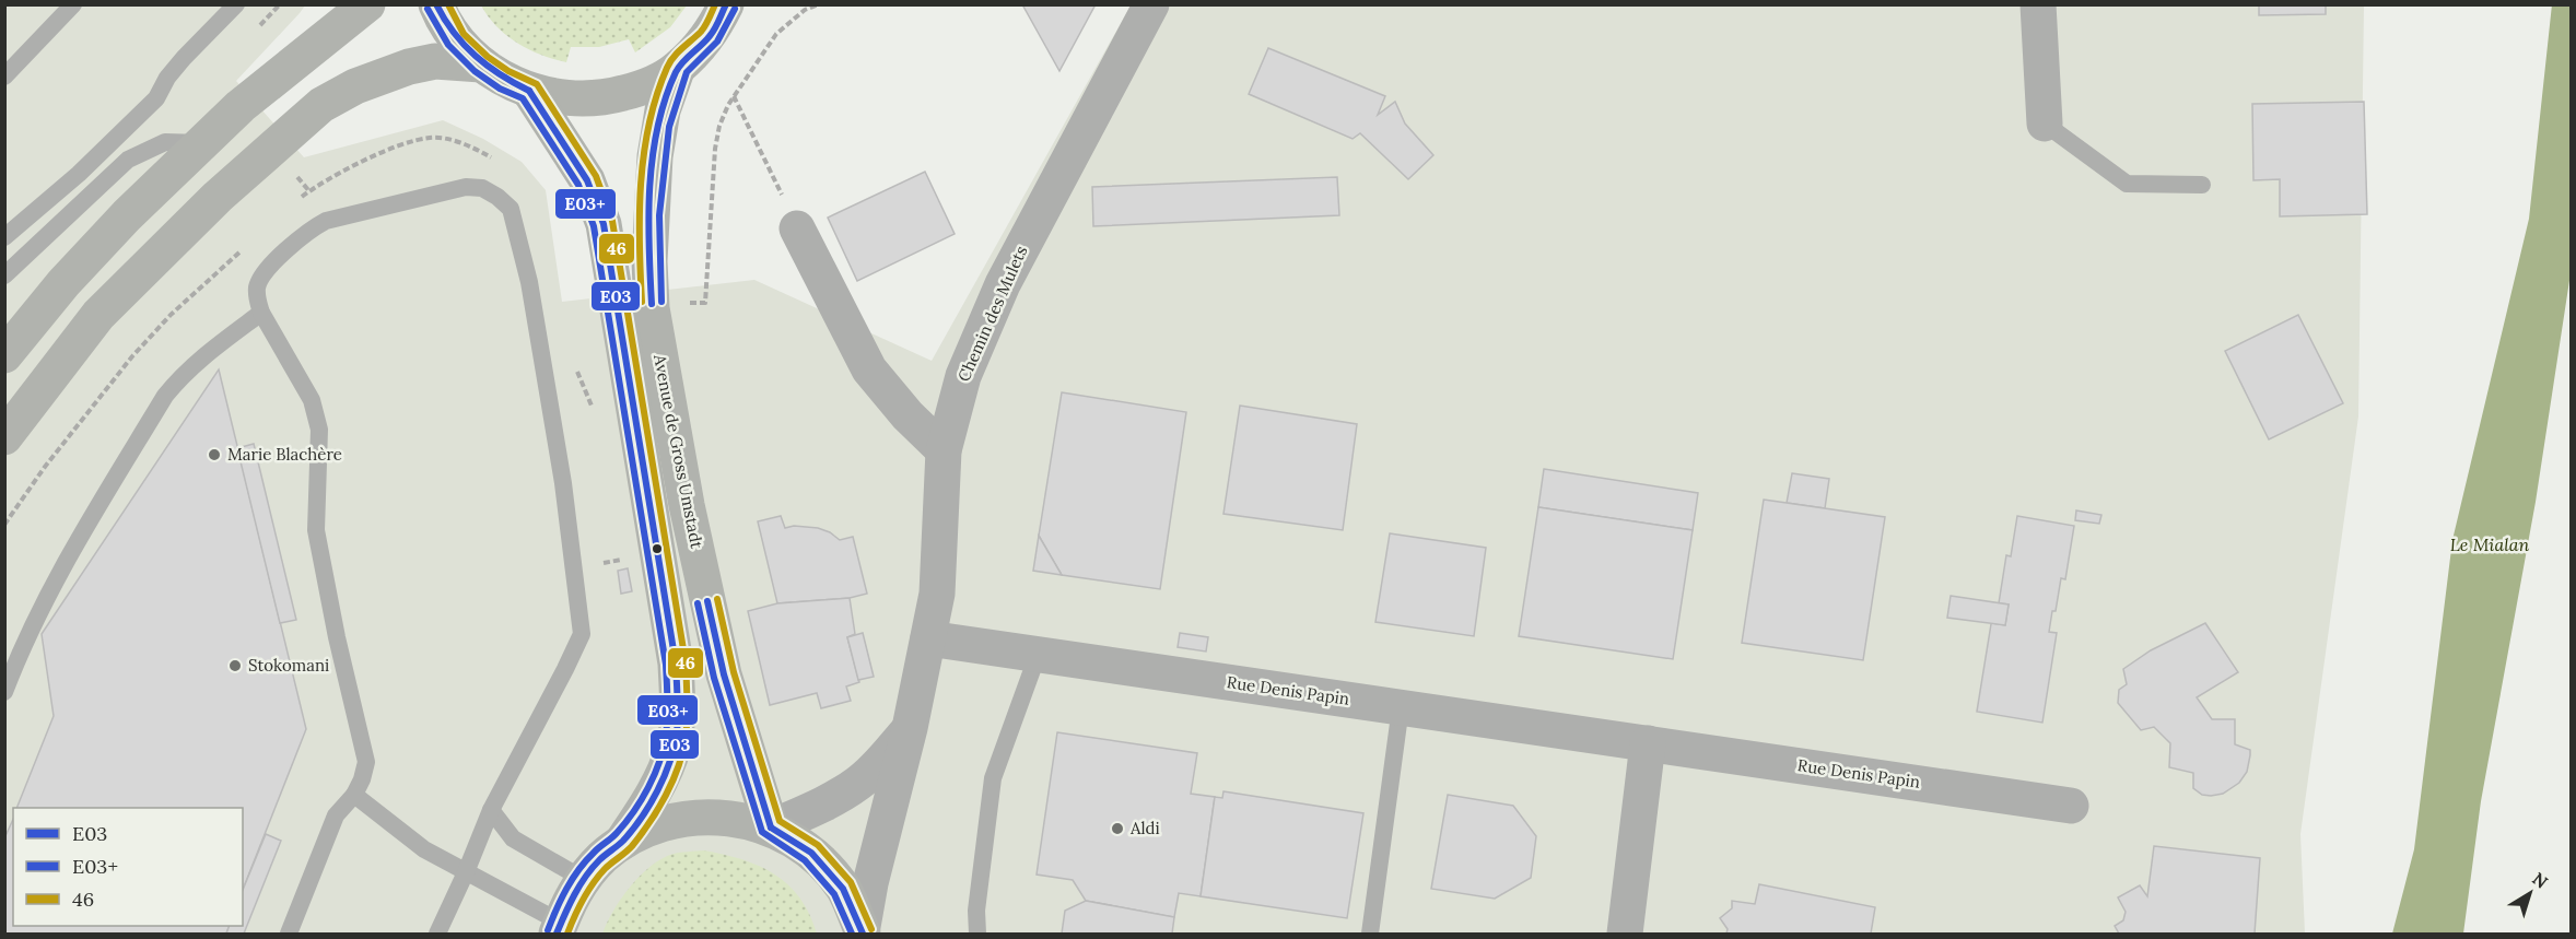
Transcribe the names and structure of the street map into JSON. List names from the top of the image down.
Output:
{
  "streets": {
    "main road": ["Avenue de Gross Umstadt"],
    "street": ["Chemin des Mulets", "Rue Denis Papin"]
  },
  "crossings": [
    ["Chemin des Mulets", "Avenue de Gross Umstadt"],
    ["Chemin des Mulets", "Rue Denis Papin"]
  ],
  "water": ["Le Mialan"],
  "places": ["Marie Blachère", "Stokomani", "Aldi"],
  "lines": ["transit line E03", "transit line 46", "transit line E03+"],
  "legend": ["E03", "E03+", "46"],
  "north": "top right"
}
